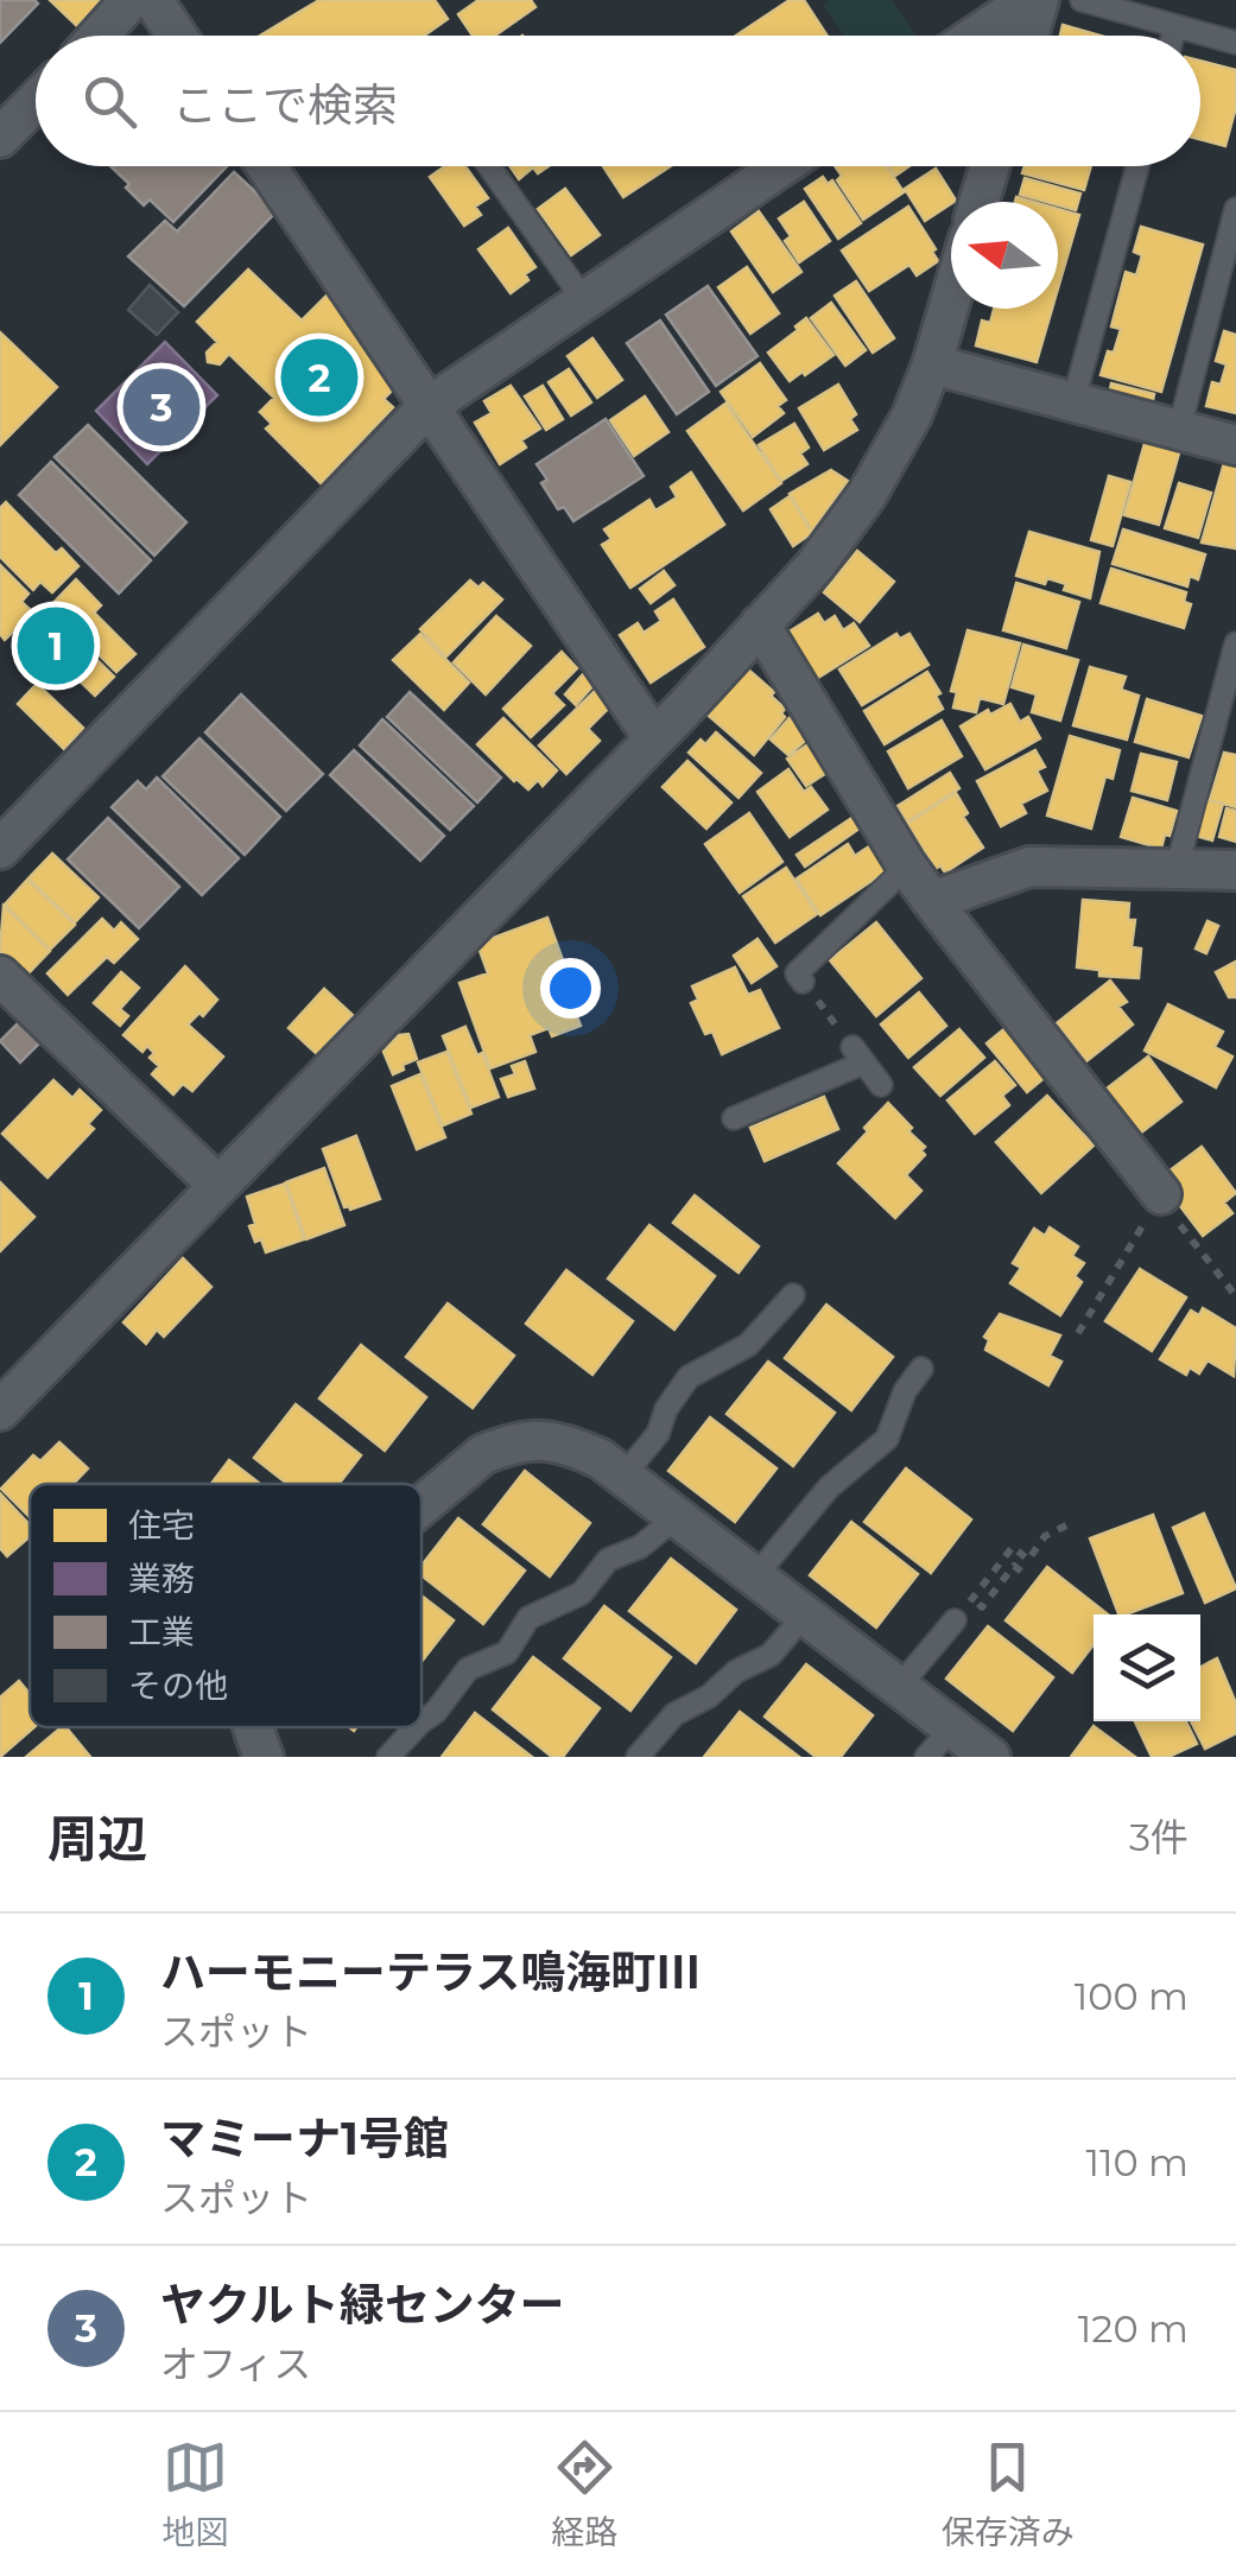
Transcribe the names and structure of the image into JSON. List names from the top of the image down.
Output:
{
  "legend": [
    "住宅",
    "業務",
    "工業",
    "その他"
  ],
  "north": "left",
  "page": {
    "search": "ここで検索",
    "pins": ["2", "3", "1"],
    "heading": ["周辺", "3件"],
    "list": [
      {
        "mark": "1",
        "name": "ハーモニーテラス鳴海町Ⅲ",
        "note": "スポット",
        "value": "100 m"
      },
      {
        "mark": "2",
        "name": "マミーナ1号館",
        "note": "スポット",
        "value": "110 m"
      },
      {
        "mark": "3",
        "name": "ヤクルト緑センター",
        "note": "オフィス",
        "value": "120 m"
      }
    ],
    "nav": ["地図", "経路", "保存済み"]
  }
}
